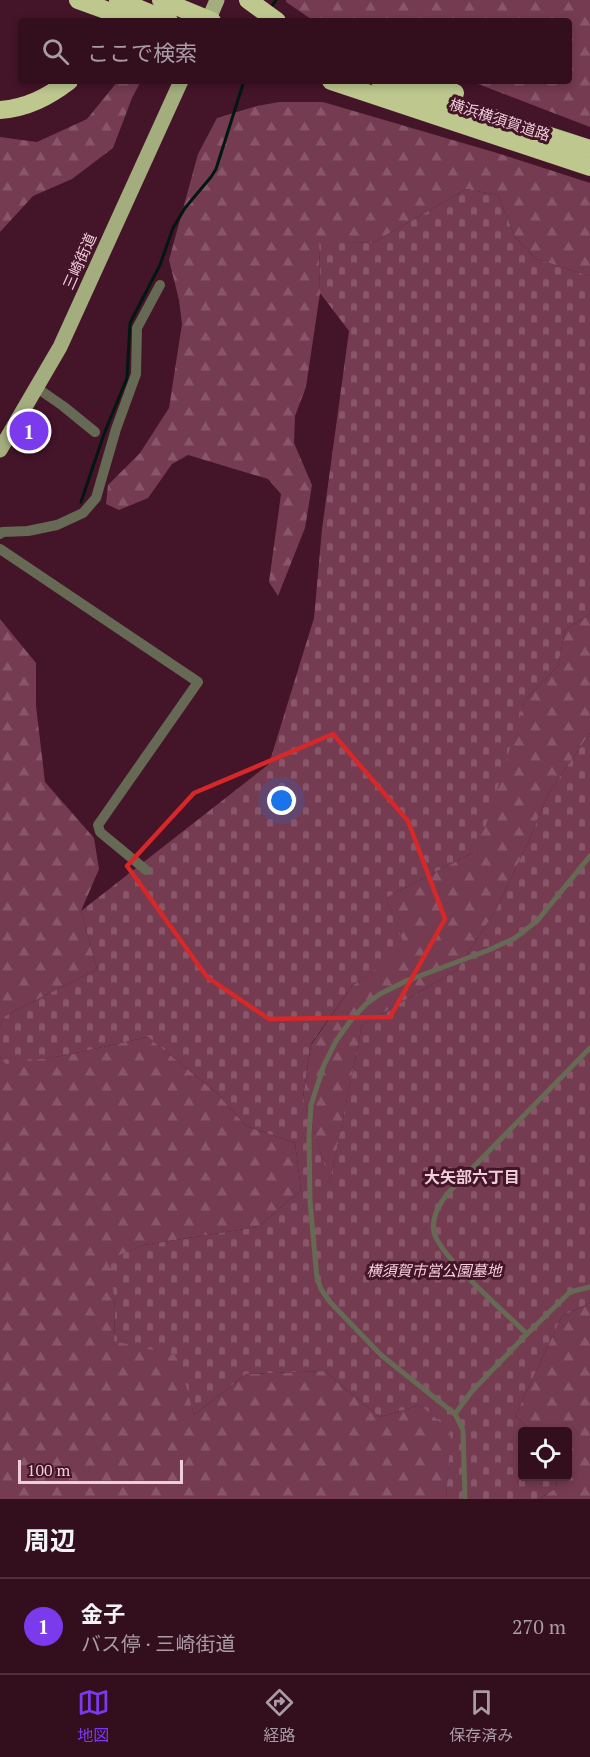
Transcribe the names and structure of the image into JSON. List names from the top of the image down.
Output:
{
  "streets": {
    "highway": ["横浜横須賀道路"],
    "main road": ["三崎街道"]
  },
  "districts": ["大矢部六丁目"],
  "parks": ["横須賀市営公園墓地"],
  "scale_bar": "100 m",
  "page": {
    "search": "ここで検索",
    "pins": "1",
    "scale": "100 m",
    "heading": "周辺",
    "list": [
      {
        "mark": "1",
        "name": "金子",
        "note": "バス停 · 三崎街道",
        "value": "270 m"
      }
    ],
    "nav": ["地図", "経路", "保存済み"]
  }
}
